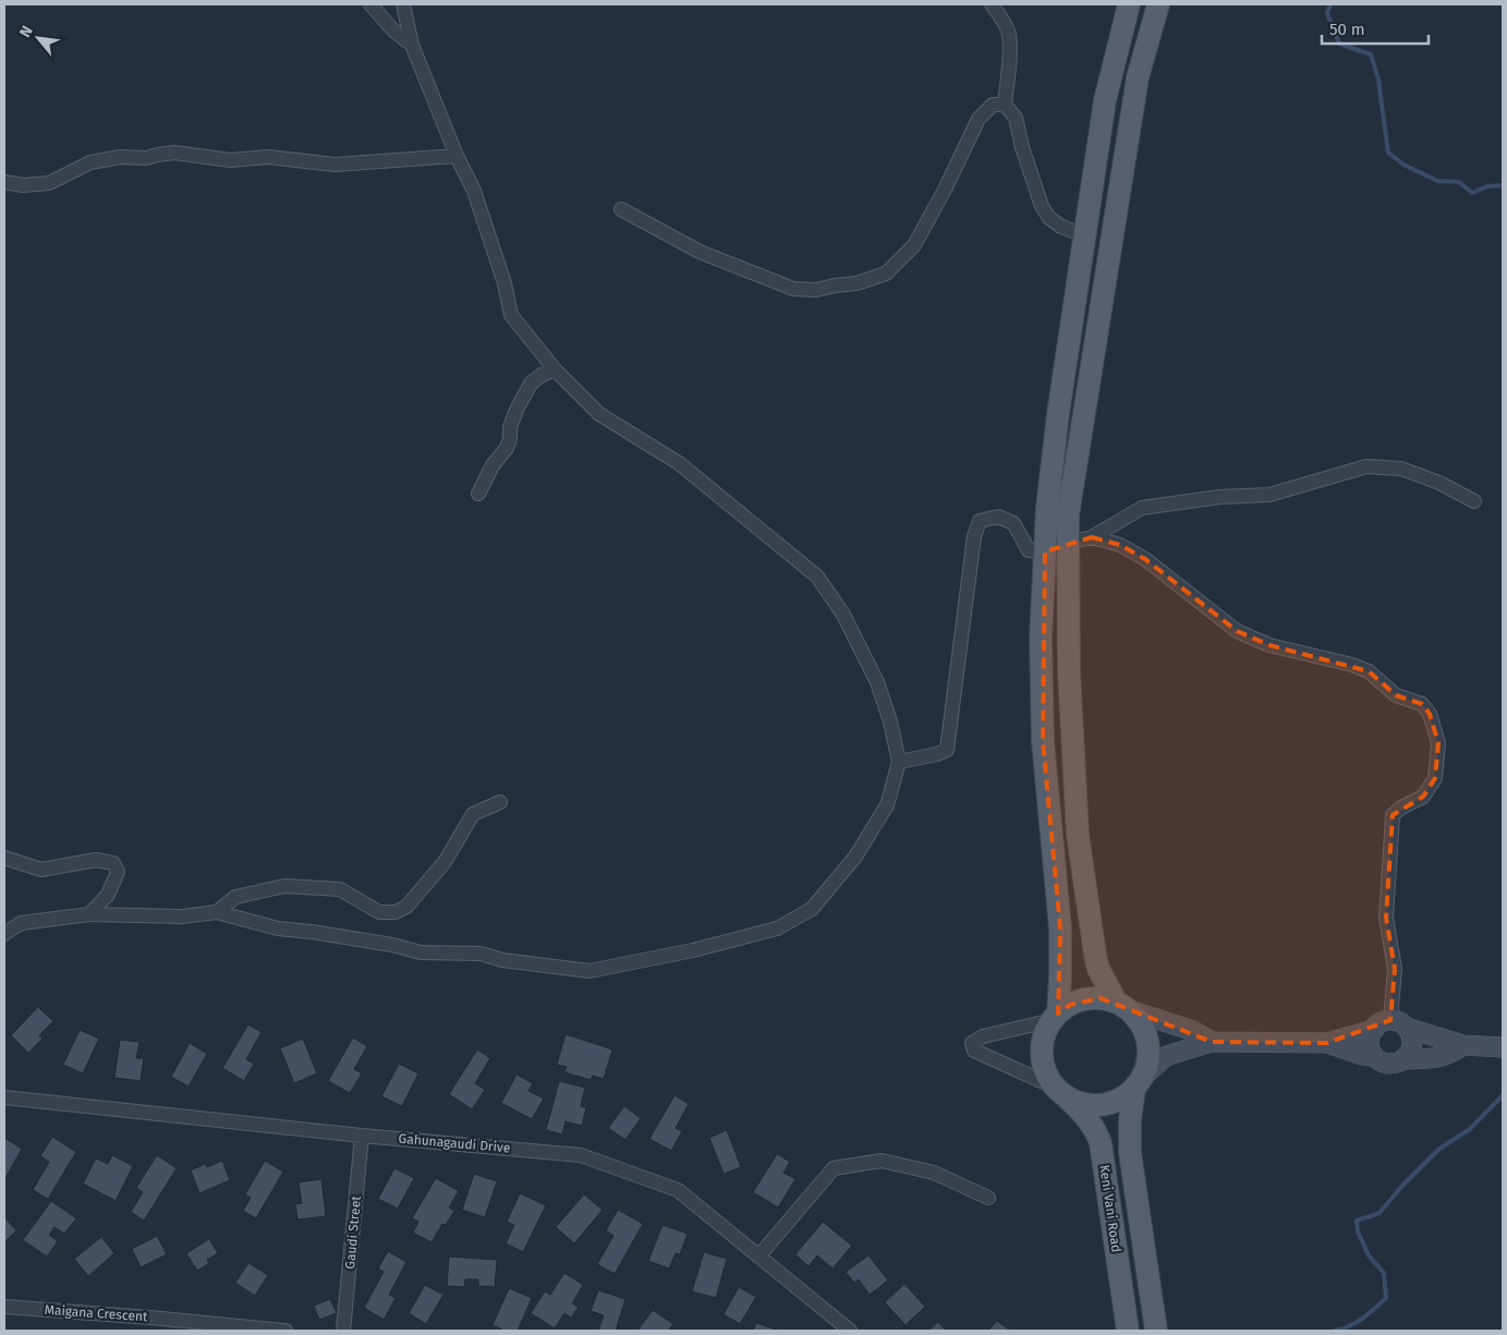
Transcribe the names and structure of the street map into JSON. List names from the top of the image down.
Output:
{
  "streets": {
    "main road": ["Keni Vani Road"],
    "street": ["Gahunagaudi Drive", "Gaudi Street", "Maigana Crescent"]
  },
  "crossings": [
    ["Gahunagaudi Drive", "Gaudi Street"]
  ],
  "scale_bar": "50 m",
  "north": "top left"
}
